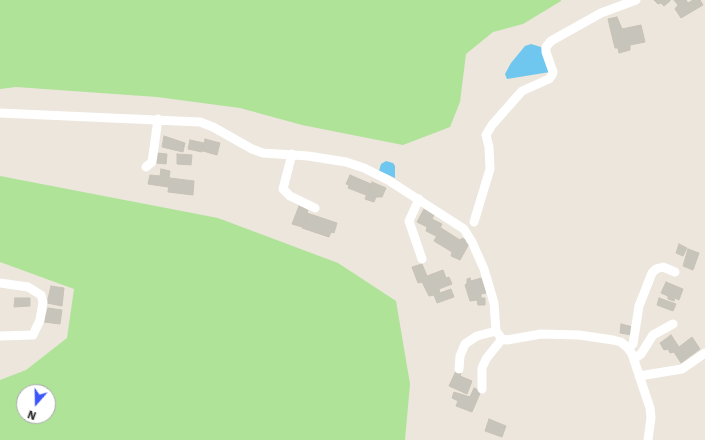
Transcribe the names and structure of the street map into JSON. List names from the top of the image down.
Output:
{
  "north": "bottom"
}
